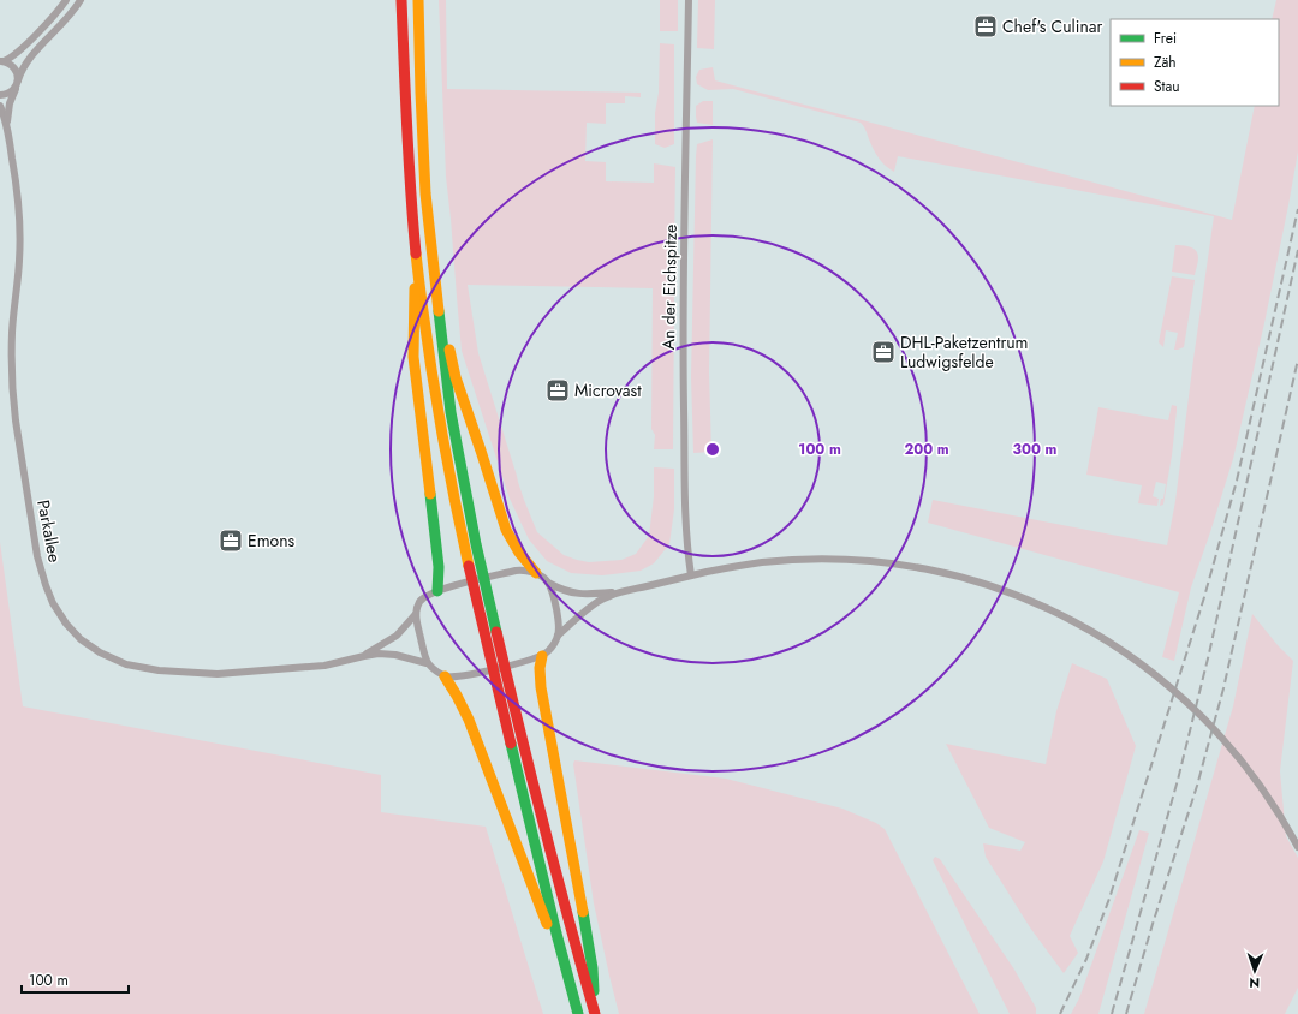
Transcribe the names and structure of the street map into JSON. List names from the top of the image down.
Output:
{
  "streets": {
    "street": ["An der Eichspitze", "Parkallee"]
  },
  "places": {
    "office": [
      "Chef's Culinar",
      "DHL-Paketzentrum Ludwigsfelde",
      "Microvast",
      "Emons"
    ]
  },
  "legend": ["Frei", "Zäh", "Stau"],
  "scale_bar": "100 m",
  "north": "bottom",
  "rings": ["100 m", "200 m", "300 m"]
}
